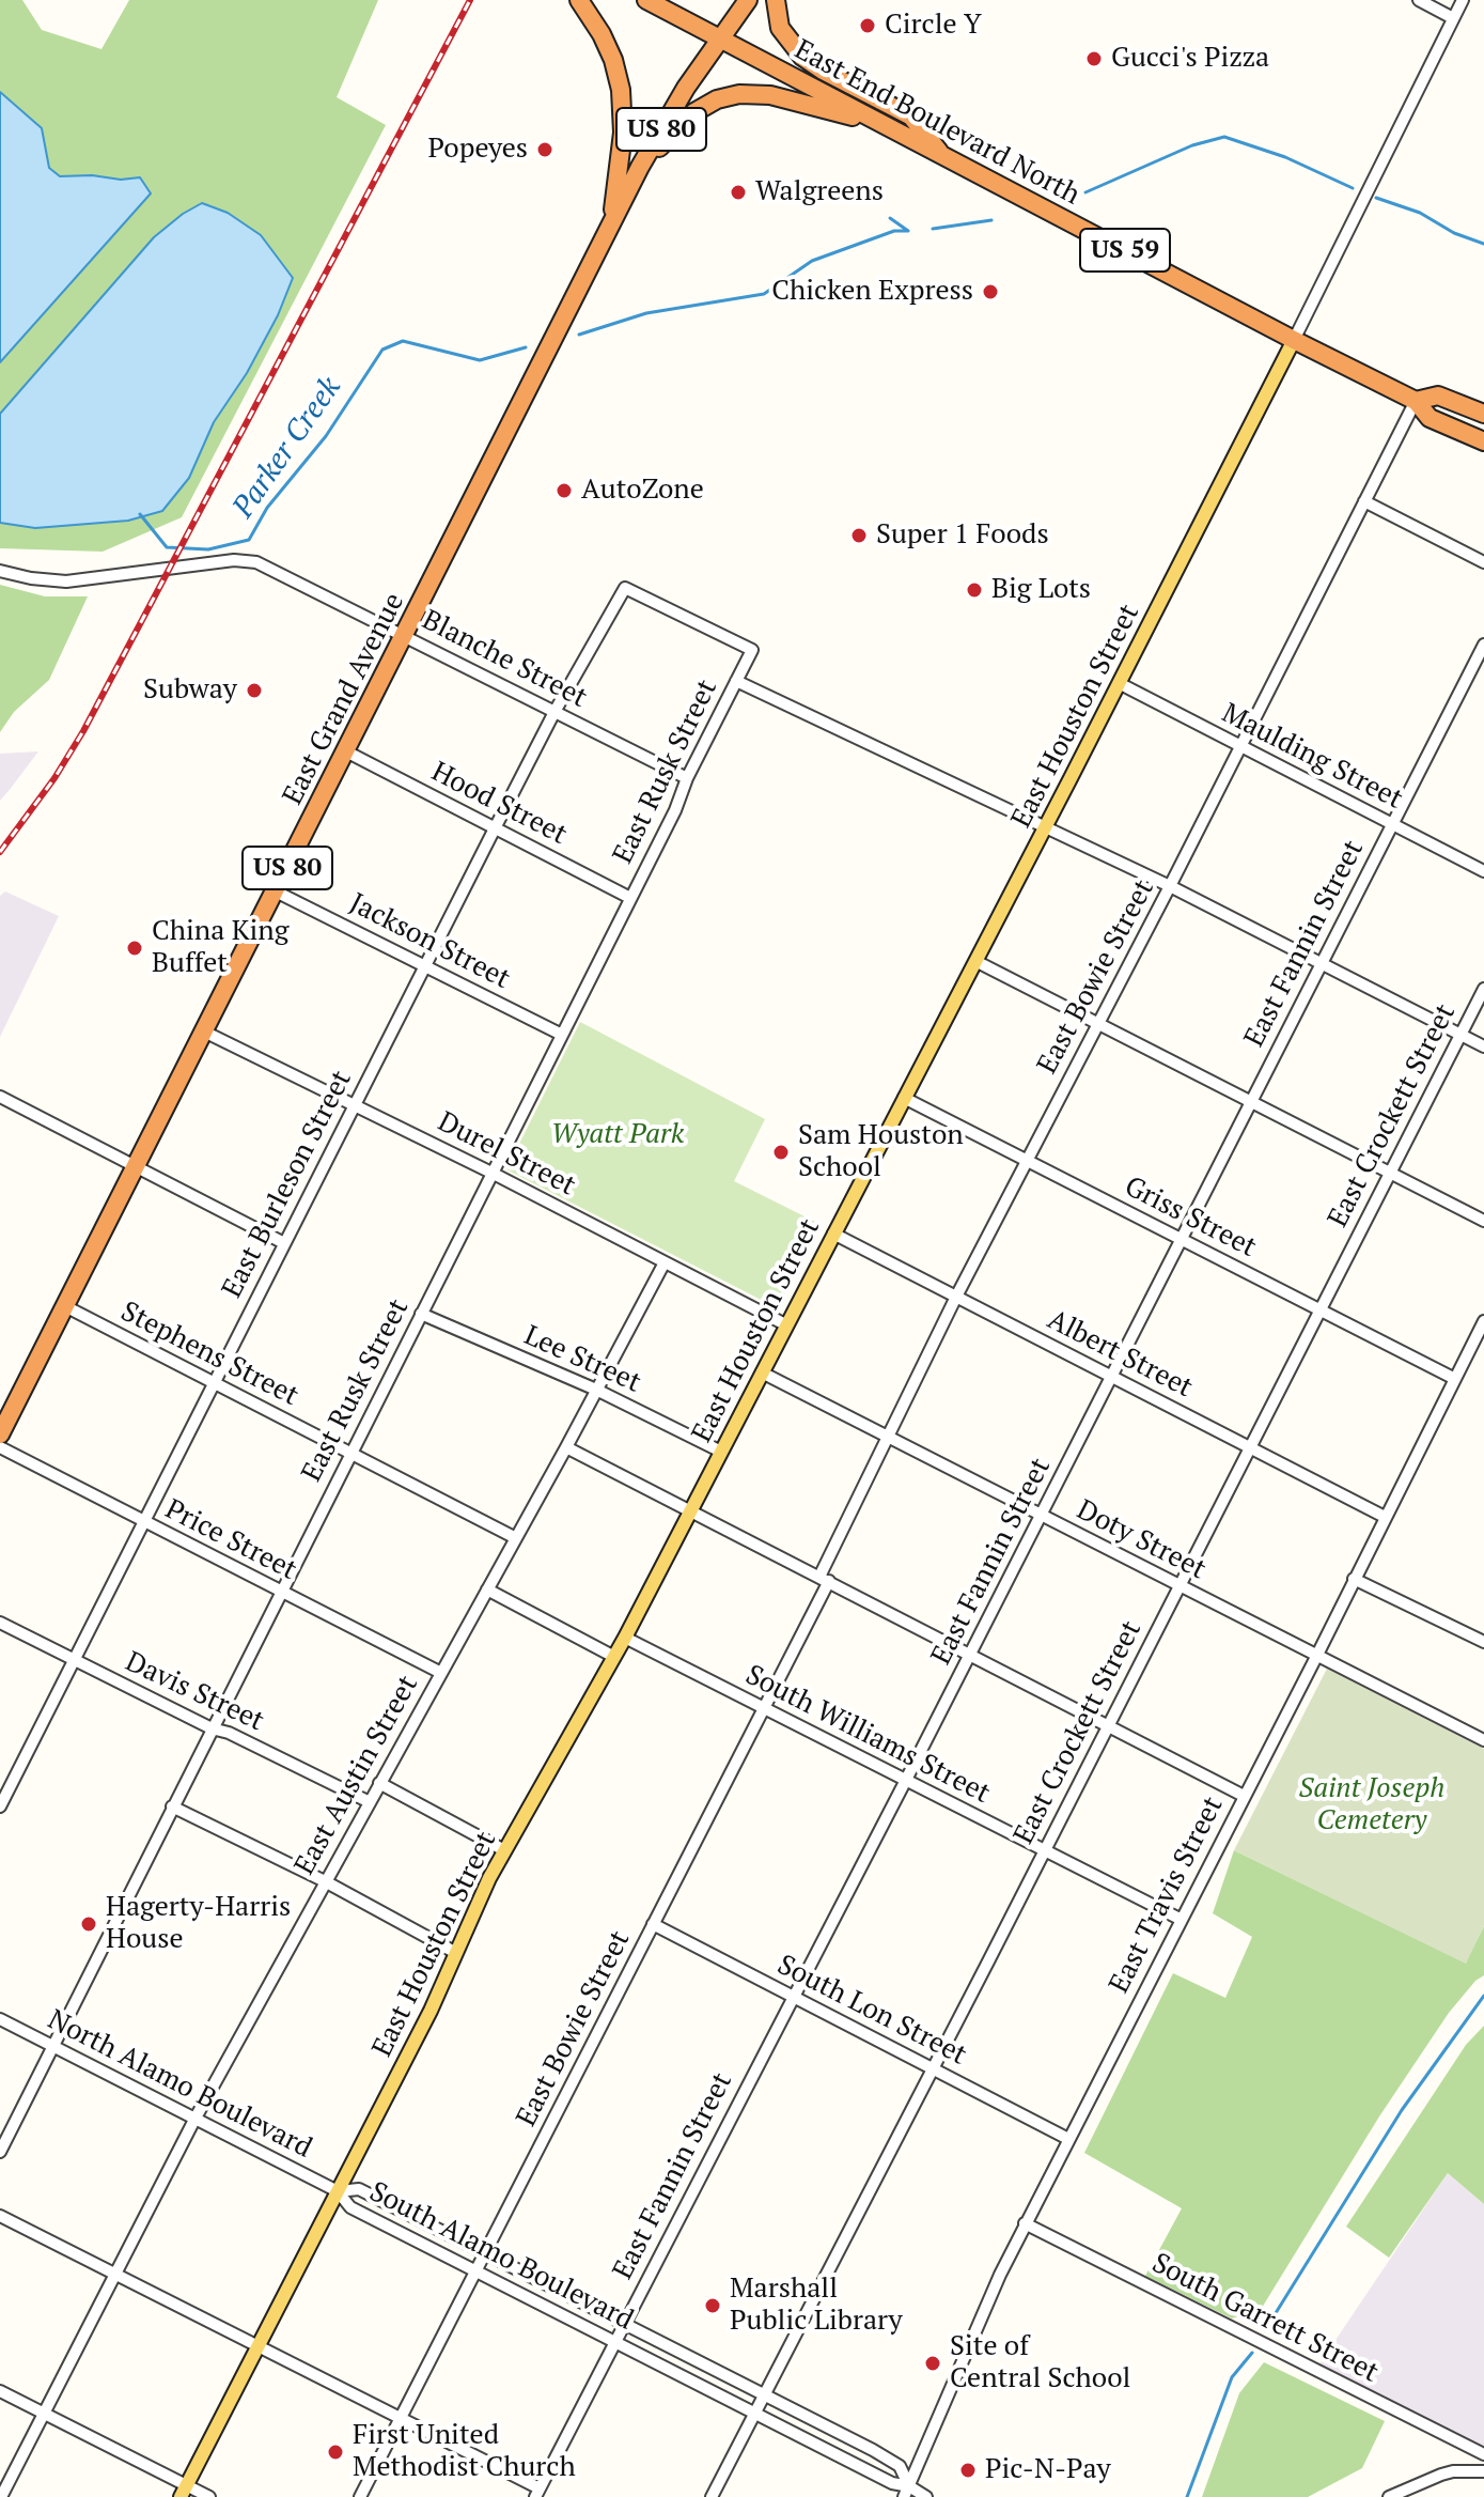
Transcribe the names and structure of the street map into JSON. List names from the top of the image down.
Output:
{
  "streets": {
    "highway": [
      "East End Boulevard North",
      "US 80",
      "US 59",
      "East Grand Avenue"
    ],
    "main road": ["East Houston Street"],
    "street": [
      "Blanche Street",
      "Maulding Street",
      "East Rusk Street",
      "Hood Street",
      "Jackson Street",
      "East Fannin Street",
      "East Bowie Street",
      "East Crockett Street",
      "Durel Street",
      "East Burleson Street",
      "Griss Street",
      "Stephens Street",
      "Albert Street",
      "Lee Street",
      "Price Street",
      "Doty Street",
      "Davis Street",
      "South Williams Street",
      "East Austin Street",
      "East Travis Street",
      "South Lon Street",
      "North Alamo Boulevard",
      "South Alamo Boulevard",
      "South Garrett Street"
    ]
  },
  "crossings": [
    ["East End Boulevard North", "US 80"],
    ["East End Boulevard North", "US 59"],
    ["East End Boulevard North", "East Grand Avenue"],
    ["East End Boulevard North", "East Houston Street"],
    ["US 80", "East Grand Avenue"],
    ["US 59", "East Houston Street"],
    ["US 59", "East Bowie Street"],
    ["Blanche Street", "East Grand Avenue"],
    ["Blanche Street", "East Rusk Street"],
    ["Blanche Street", "East Burleson Street"],
    ["East Grand Avenue", "Hood Street"],
    ["East Grand Avenue", "Jackson Street"],
    ["East Grand Avenue", "Durel Street"],
    ["East Grand Avenue", "Stephens Street"],
    ["East Houston Street", "Maulding Street"],
    ["East Houston Street", "Durel Street"],
    ["East Houston Street", "Griss Street"],
    ["East Houston Street", "Albert Street"],
    ["East Houston Street", "Lee Street"],
    ["East Houston Street", "Doty Street"],
    ["East Houston Street", "South Williams Street"],
    ["East Houston Street", "North Alamo Boulevard"],
    ["East Houston Street", "South Alamo Boulevard"],
    ["Maulding Street", "East Fannin Street"],
    ["Maulding Street", "East Bowie Street"],
    ["East Rusk Street", "Hood Street"],
    ["East Rusk Street", "Jackson Street"],
    ["East Rusk Street", "Durel Street"],
    ["East Rusk Street", "East Burleson Street"],
    ["East Rusk Street", "Stephens Street"],
    ["East Rusk Street", "Lee Street"],
    ["East Rusk Street", "Price Street"],
    ["East Rusk Street", "Davis Street"],
    ["East Rusk Street", "North Alamo Boulevard"],
    ["Hood Street", "East Burleson Street"],
    ["Jackson Street", "East Burleson Street"],
    ["East Fannin Street", "Griss Street"],
    ["East Fannin Street", "Albert Street"],
    ["East Fannin Street", "Doty Street"],
    ["East Fannin Street", "South Williams Street"],
    ["East Fannin Street", "South Lon Street"],
    ["East Fannin Street", "South Alamo Boulevard"],
    ["East Bowie Street", "Griss Street"],
    ["East Bowie Street", "Albert Street"],
    ["East Bowie Street", "Doty Street"],
    ["East Bowie Street", "South Williams Street"],
    ["East Bowie Street", "South Lon Street"],
    ["East Bowie Street", "South Alamo Boulevard"],
    ["East Crockett Street", "Griss Street"],
    ["East Crockett Street", "Albert Street"],
    ["East Crockett Street", "Doty Street"],
    ["East Crockett Street", "South Williams Street"],
    ["East Crockett Street", "South Lon Street"],
    ["East Crockett Street", "South Alamo Boulevard"],
    ["Durel Street", "East Burleson Street"],
    ["Durel Street", "East Austin Street"],
    ["East Burleson Street", "Stephens Street"],
    ["East Burleson Street", "Price Street"],
    ["East Burleson Street", "Davis Street"],
    ["Griss Street", "East Travis Street"],
    ["Stephens Street", "East Austin Street"],
    ["Albert Street", "East Travis Street"],
    ["Lee Street", "East Austin Street"],
    ["Price Street", "East Austin Street"],
    ["Doty Street", "East Travis Street"],
    ["Davis Street", "East Austin Street"],
    ["South Williams Street", "East Travis Street"],
    ["East Austin Street", "North Alamo Boulevard"],
    ["East Travis Street", "South Lon Street"],
    ["East Travis Street", "South Alamo Boulevard"],
    ["East Travis Street", "South Garrett Street"],
    ["North Alamo Boulevard", "South Alamo Boulevard"]
  ],
  "water": ["Parker Creek"],
  "parks": ["Wyatt Park", "Saint Joseph Cemetery"],
  "places": [
    "Circle Y",
    "Gucci's Pizza",
    "Popeyes",
    "Walgreens",
    "Chicken Express",
    "AutoZone",
    "Super 1 Foods",
    "Big Lots",
    "Subway",
    "China King Buffet",
    "Sam Houston School",
    "Hagerty-Harris House",
    "Marshall Public Library",
    "Site of Central School",
    "First United Methodist Church",
    "Pic-N-Pay"
  ]
}
